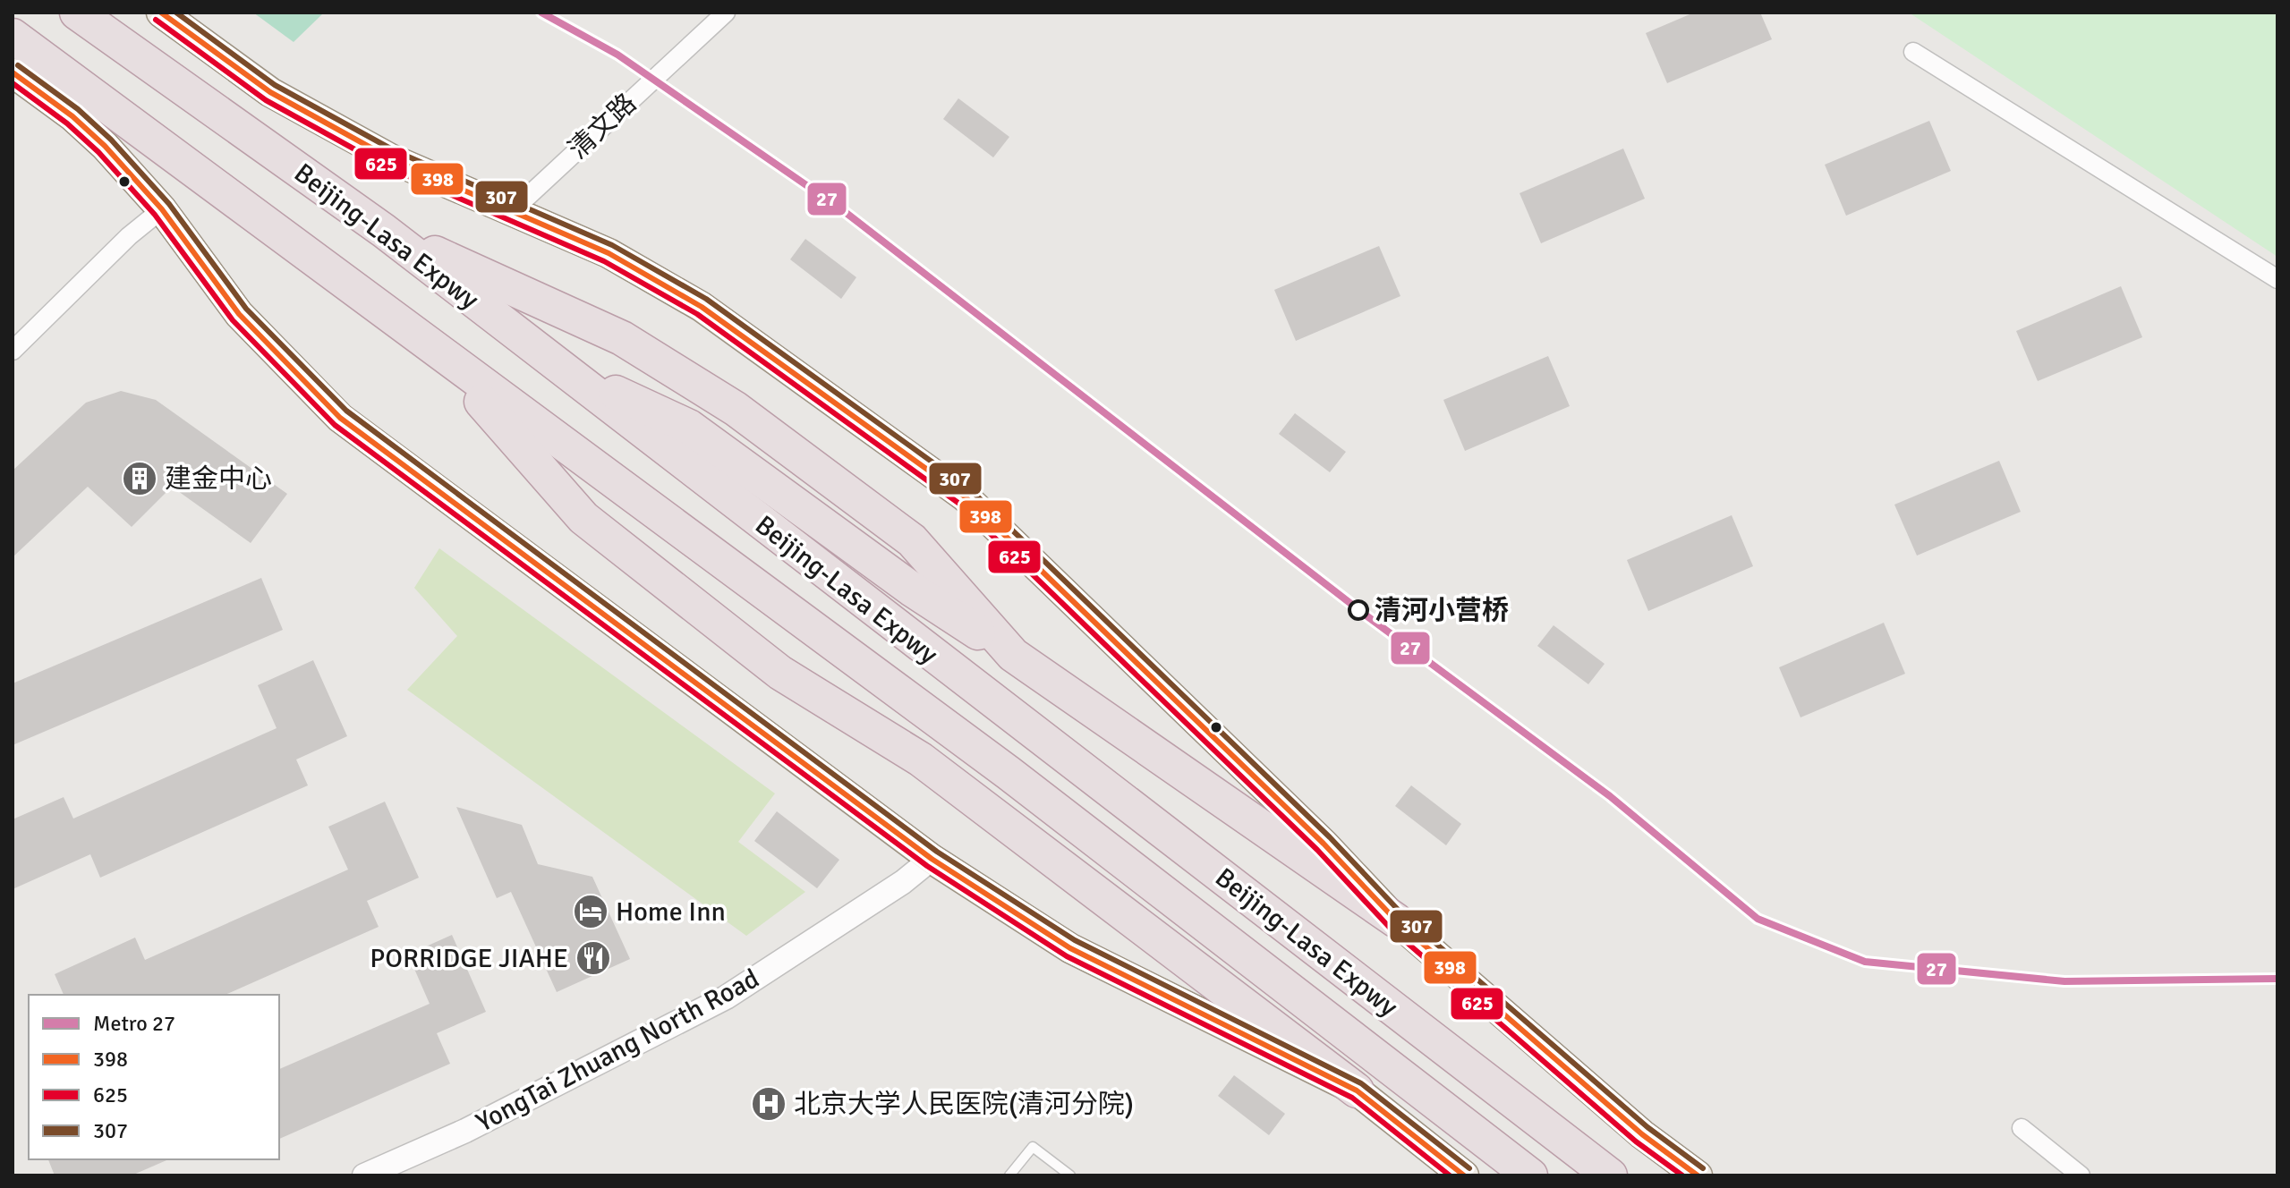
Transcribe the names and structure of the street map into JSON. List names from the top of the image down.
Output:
{
  "streets": {
    "highway": ["Beijing-Lasa Expwy"],
    "street": ["清文路", "YongTai Zhuang North Road"]
  },
  "places": {
    "building": ["建金中心"],
    "other": ["清河小营桥"],
    "hotel": ["Home Inn"],
    "restaurant": ["PORRIDGE JIAHE"],
    "hospital": ["北京大学人民医院(清河分院)"]
  },
  "lines": [
    "metro line 27",
    "transit line 398",
    "transit line 307",
    "transit line 625"
  ],
  "legend": [
    "Metro 27",
    "398",
    "625",
    "307"
  ]
}
